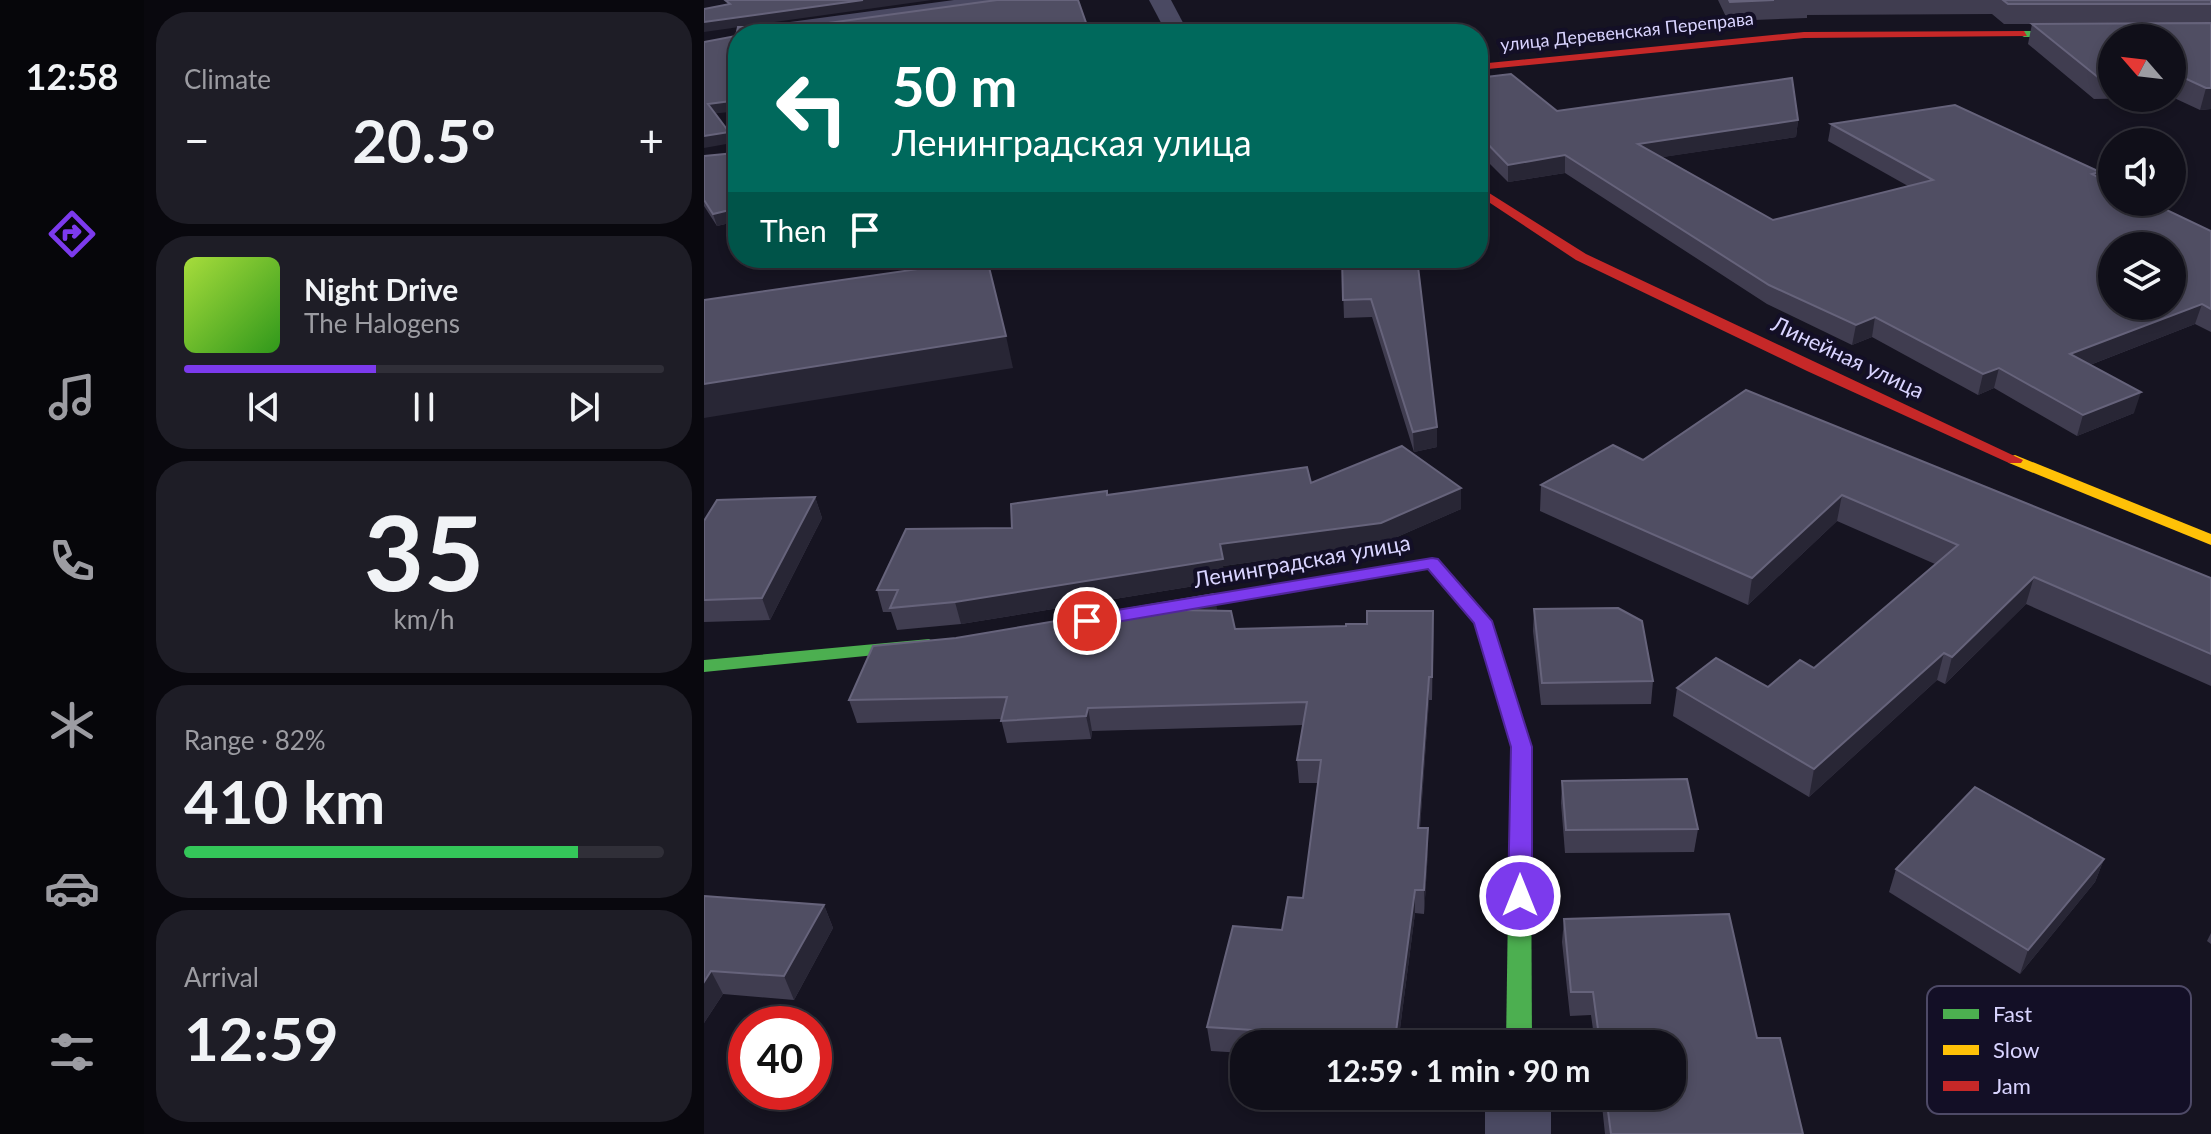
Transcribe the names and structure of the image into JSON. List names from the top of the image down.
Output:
{
  "streets": {
    "street": ["улица Деревенская Переправа", "Линейная улица", "Ленинградская улица"]
  },
  "legend": ["Fast", "Slow", "Jam"],
  "north": "top left",
  "page": {
    "tabs": "12:58",
    "tile": [
      "Climate",
      ["35", "km/h"],
      ["Range · 82%", "410 km"],
      ["Arrival", "12:59"]
    ],
    "turn": ["50 m", "Ленинградская улица"],
    "heat": ["−", "20.5°", "+"],
    "then": "Then",
    "song": ["Night Drive", "The Halogens"],
    "limit": "40",
    "trip": "12:59 · 1 min · 90 m"
  }
}
